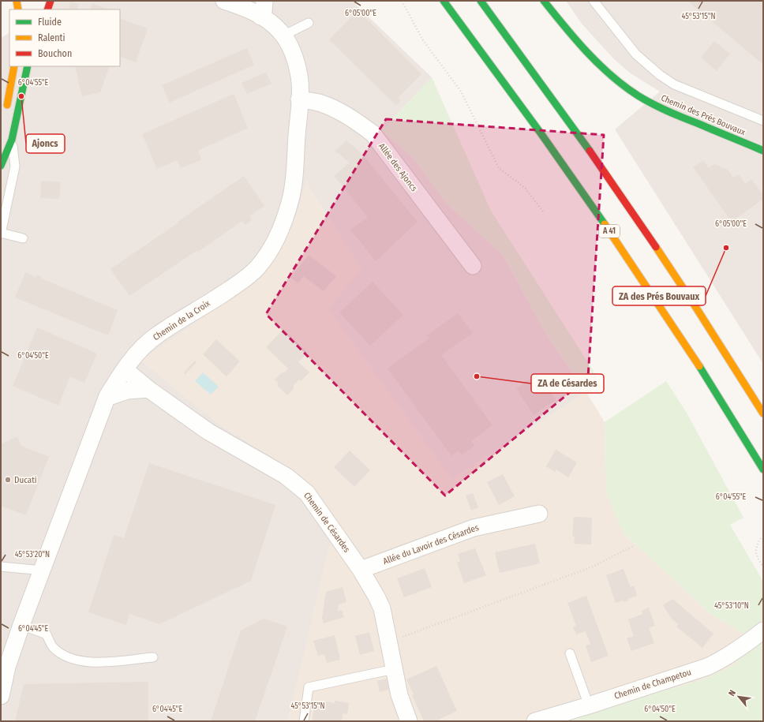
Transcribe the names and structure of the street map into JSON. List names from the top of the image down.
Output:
{
  "streets": {
    "main road": ["Chemin des Prés Bouvaux", "A 41"],
    "street": [
      "Allée des Ajoncs",
      "Chemin de la Croix",
      "Chemin de Césardes",
      "Allée du Lavoir des Césardes",
      "Chemin de Champetou"
    ]
  },
  "crossings": [
    ["Allée des Ajoncs", "Chemin de la Croix"],
    ["Chemin de la Croix", "Chemin de Césardes"],
    ["Chemin de Césardes", "Allée du Lavoir des Césardes"]
  ],
  "places": [
    "Ajoncs",
    "ZA des Prés Bouvaux",
    "ZA de Césardes",
    "Ducati"
  ],
  "legend": ["Fluide", "Ralenti", "Bouchon"],
  "north": "top left",
  "coordinates": [
    "6°05'00\"E",
    "45°53'15\"N",
    "6°04'55\"E",
    "6°04'50\"E",
    "45°53'20\"N",
    "45°53'10\"N",
    "6°04'45\"E"
  ]
}
